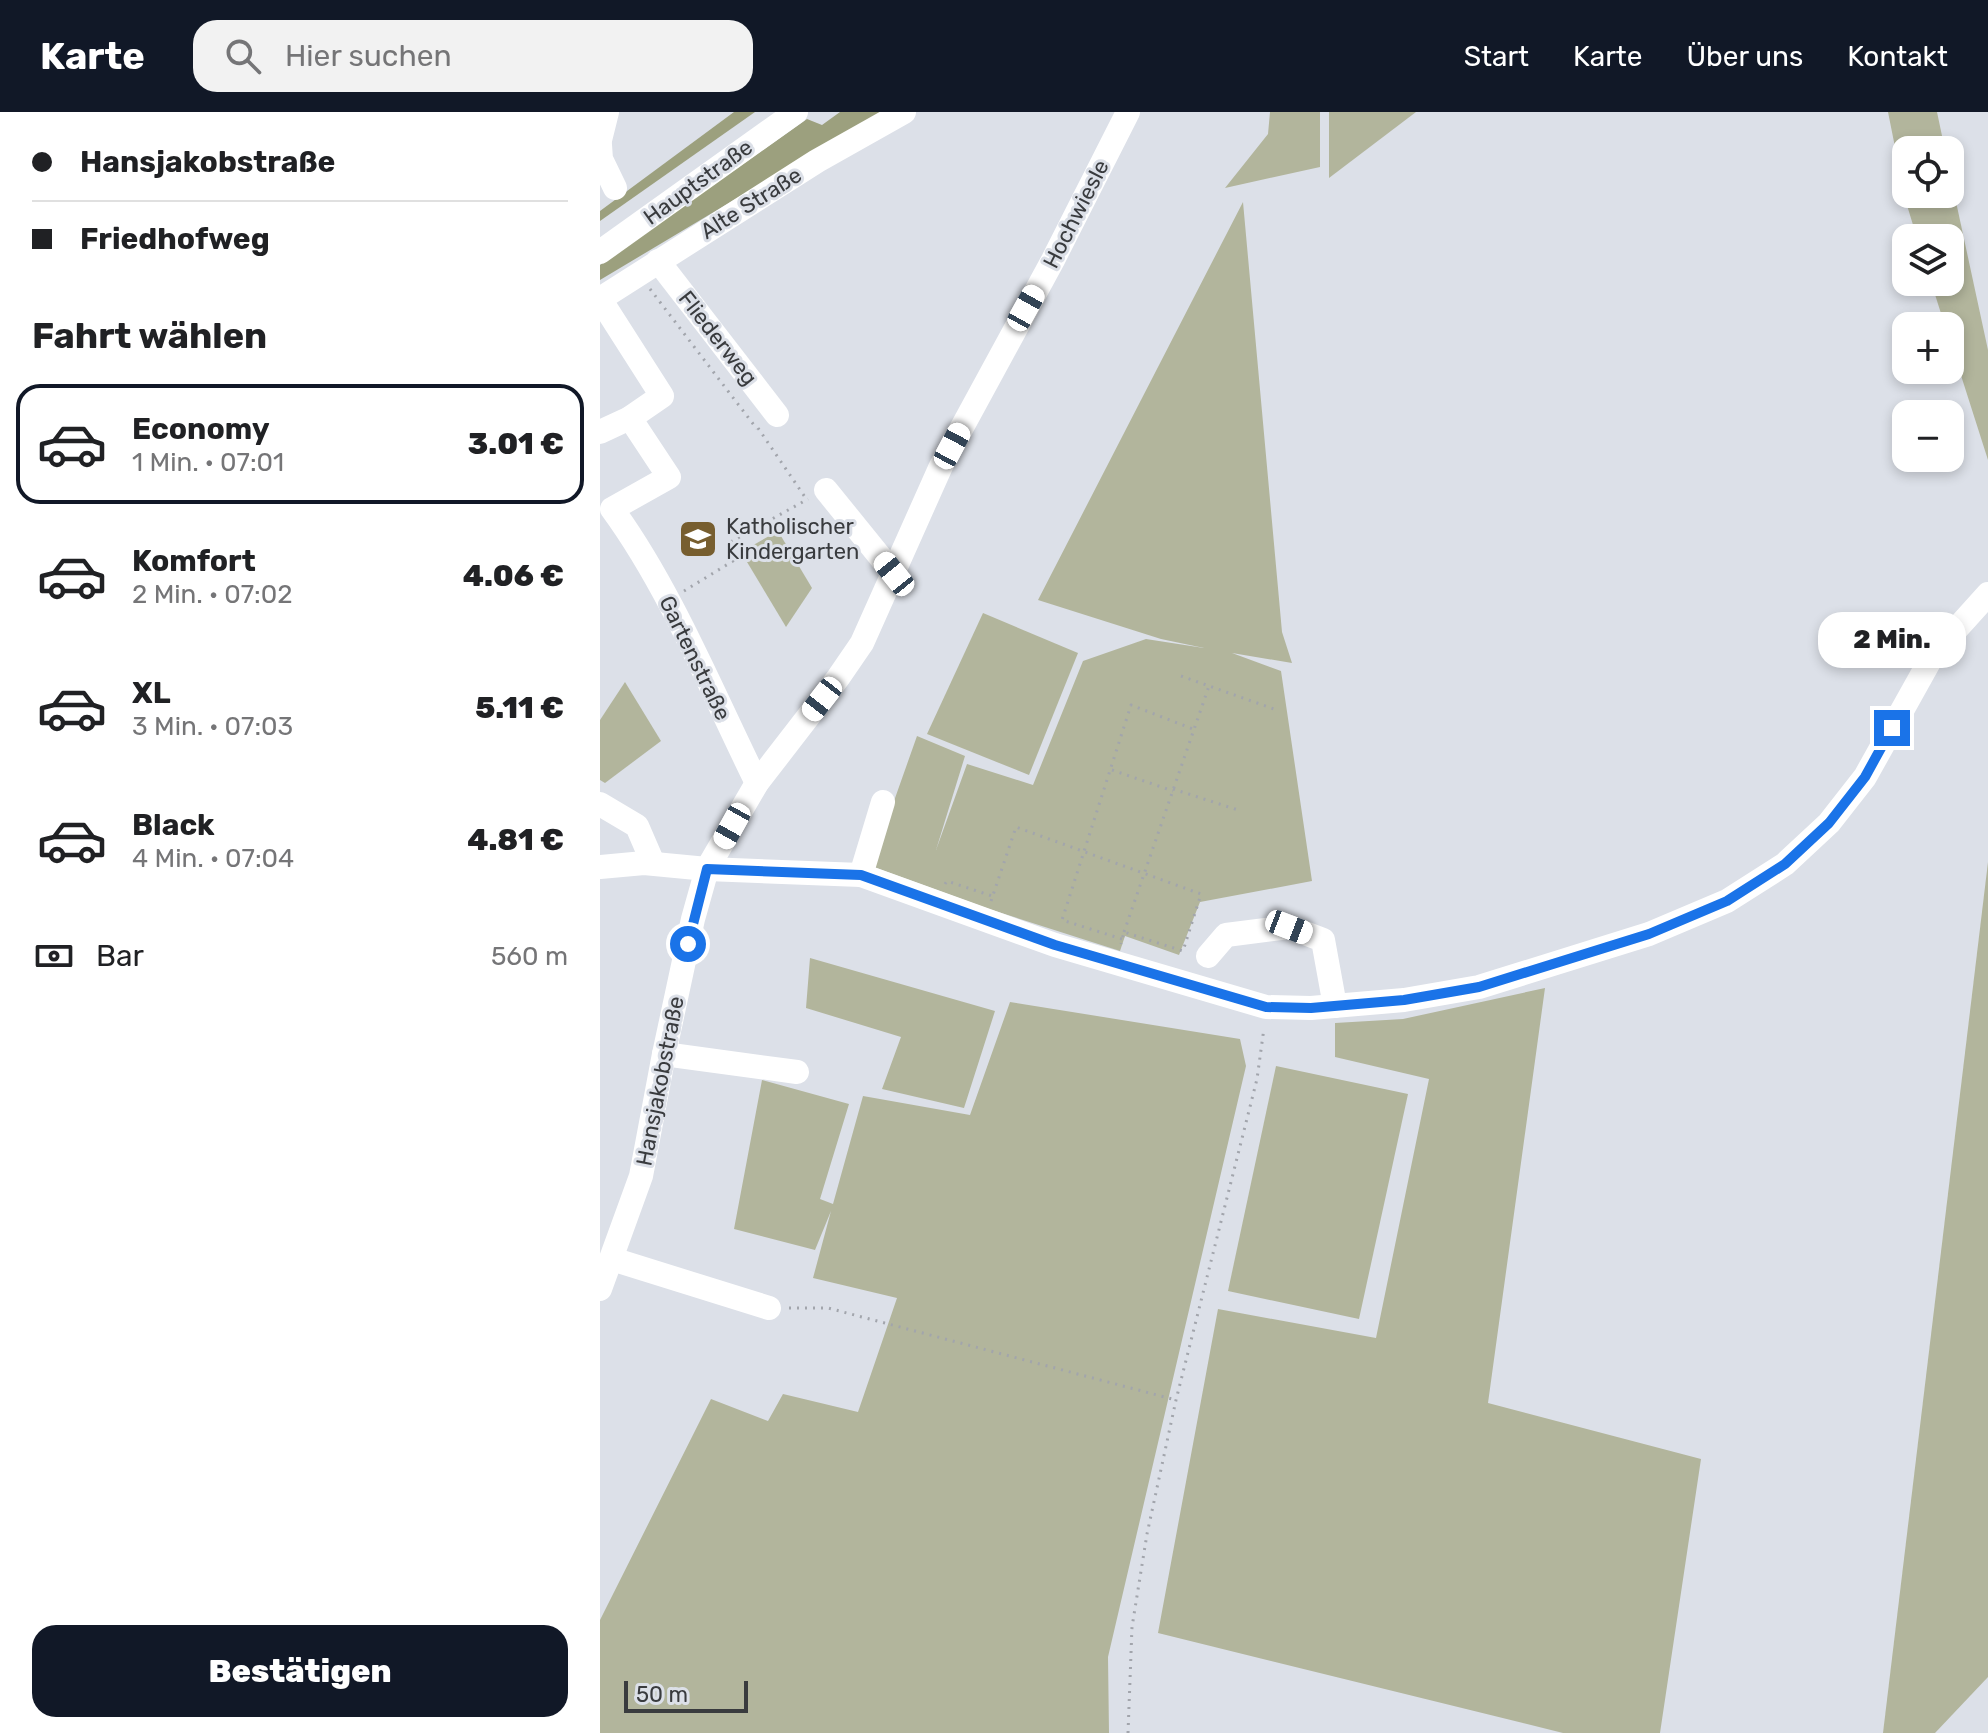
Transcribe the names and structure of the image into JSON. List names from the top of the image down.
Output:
{
  "streets": {
    "street": [
      "Hauptstraße",
      "Alte Straße",
      "Hochwiesle",
      "Fliederweg",
      "Gartenstraße",
      "Hansjakobstraße"
    ]
  },
  "crossings": [
    ["Alte Straße", "Fliederweg"],
    ["Hochwiesle", "Gartenstraße"],
    ["Hochwiesle", "Hansjakobstraße"]
  ],
  "places": {
    "school or university": ["Katholischer Kindergarten"]
  },
  "scale_bar": "50 m",
  "page": {
    "header": "Karte",
    "search": "Hier suchen",
    "nav": [
      "Start",
      "Karte",
      "Über uns",
      "Kontakt"
    ],
    "banner": ["Hansjakobstraße", "Friedhofweg"],
    "map_buttons": ["+", "−"],
    "heading": "Fahrt wählen",
    "list": [
      {
        "name": "Economy",
        "note": "1 Min. · 07:01",
        "value": "3.01 €"
      },
      {
        "name": "Komfort",
        "note": "2 Min. · 07:02",
        "value": "4.06 €"
      },
      {
        "name": "XL",
        "note": "3 Min. · 07:03",
        "value": "5.11 €"
      },
      {
        "name": "Black",
        "note": "4 Min. · 07:04",
        "value": "4.81 €"
      }
    ],
    "bubble": "2 Min.",
    "pay": ["Bar", "560 m"],
    "buttons": "Bestätigen",
    "scale": "50 m"
  }
}
